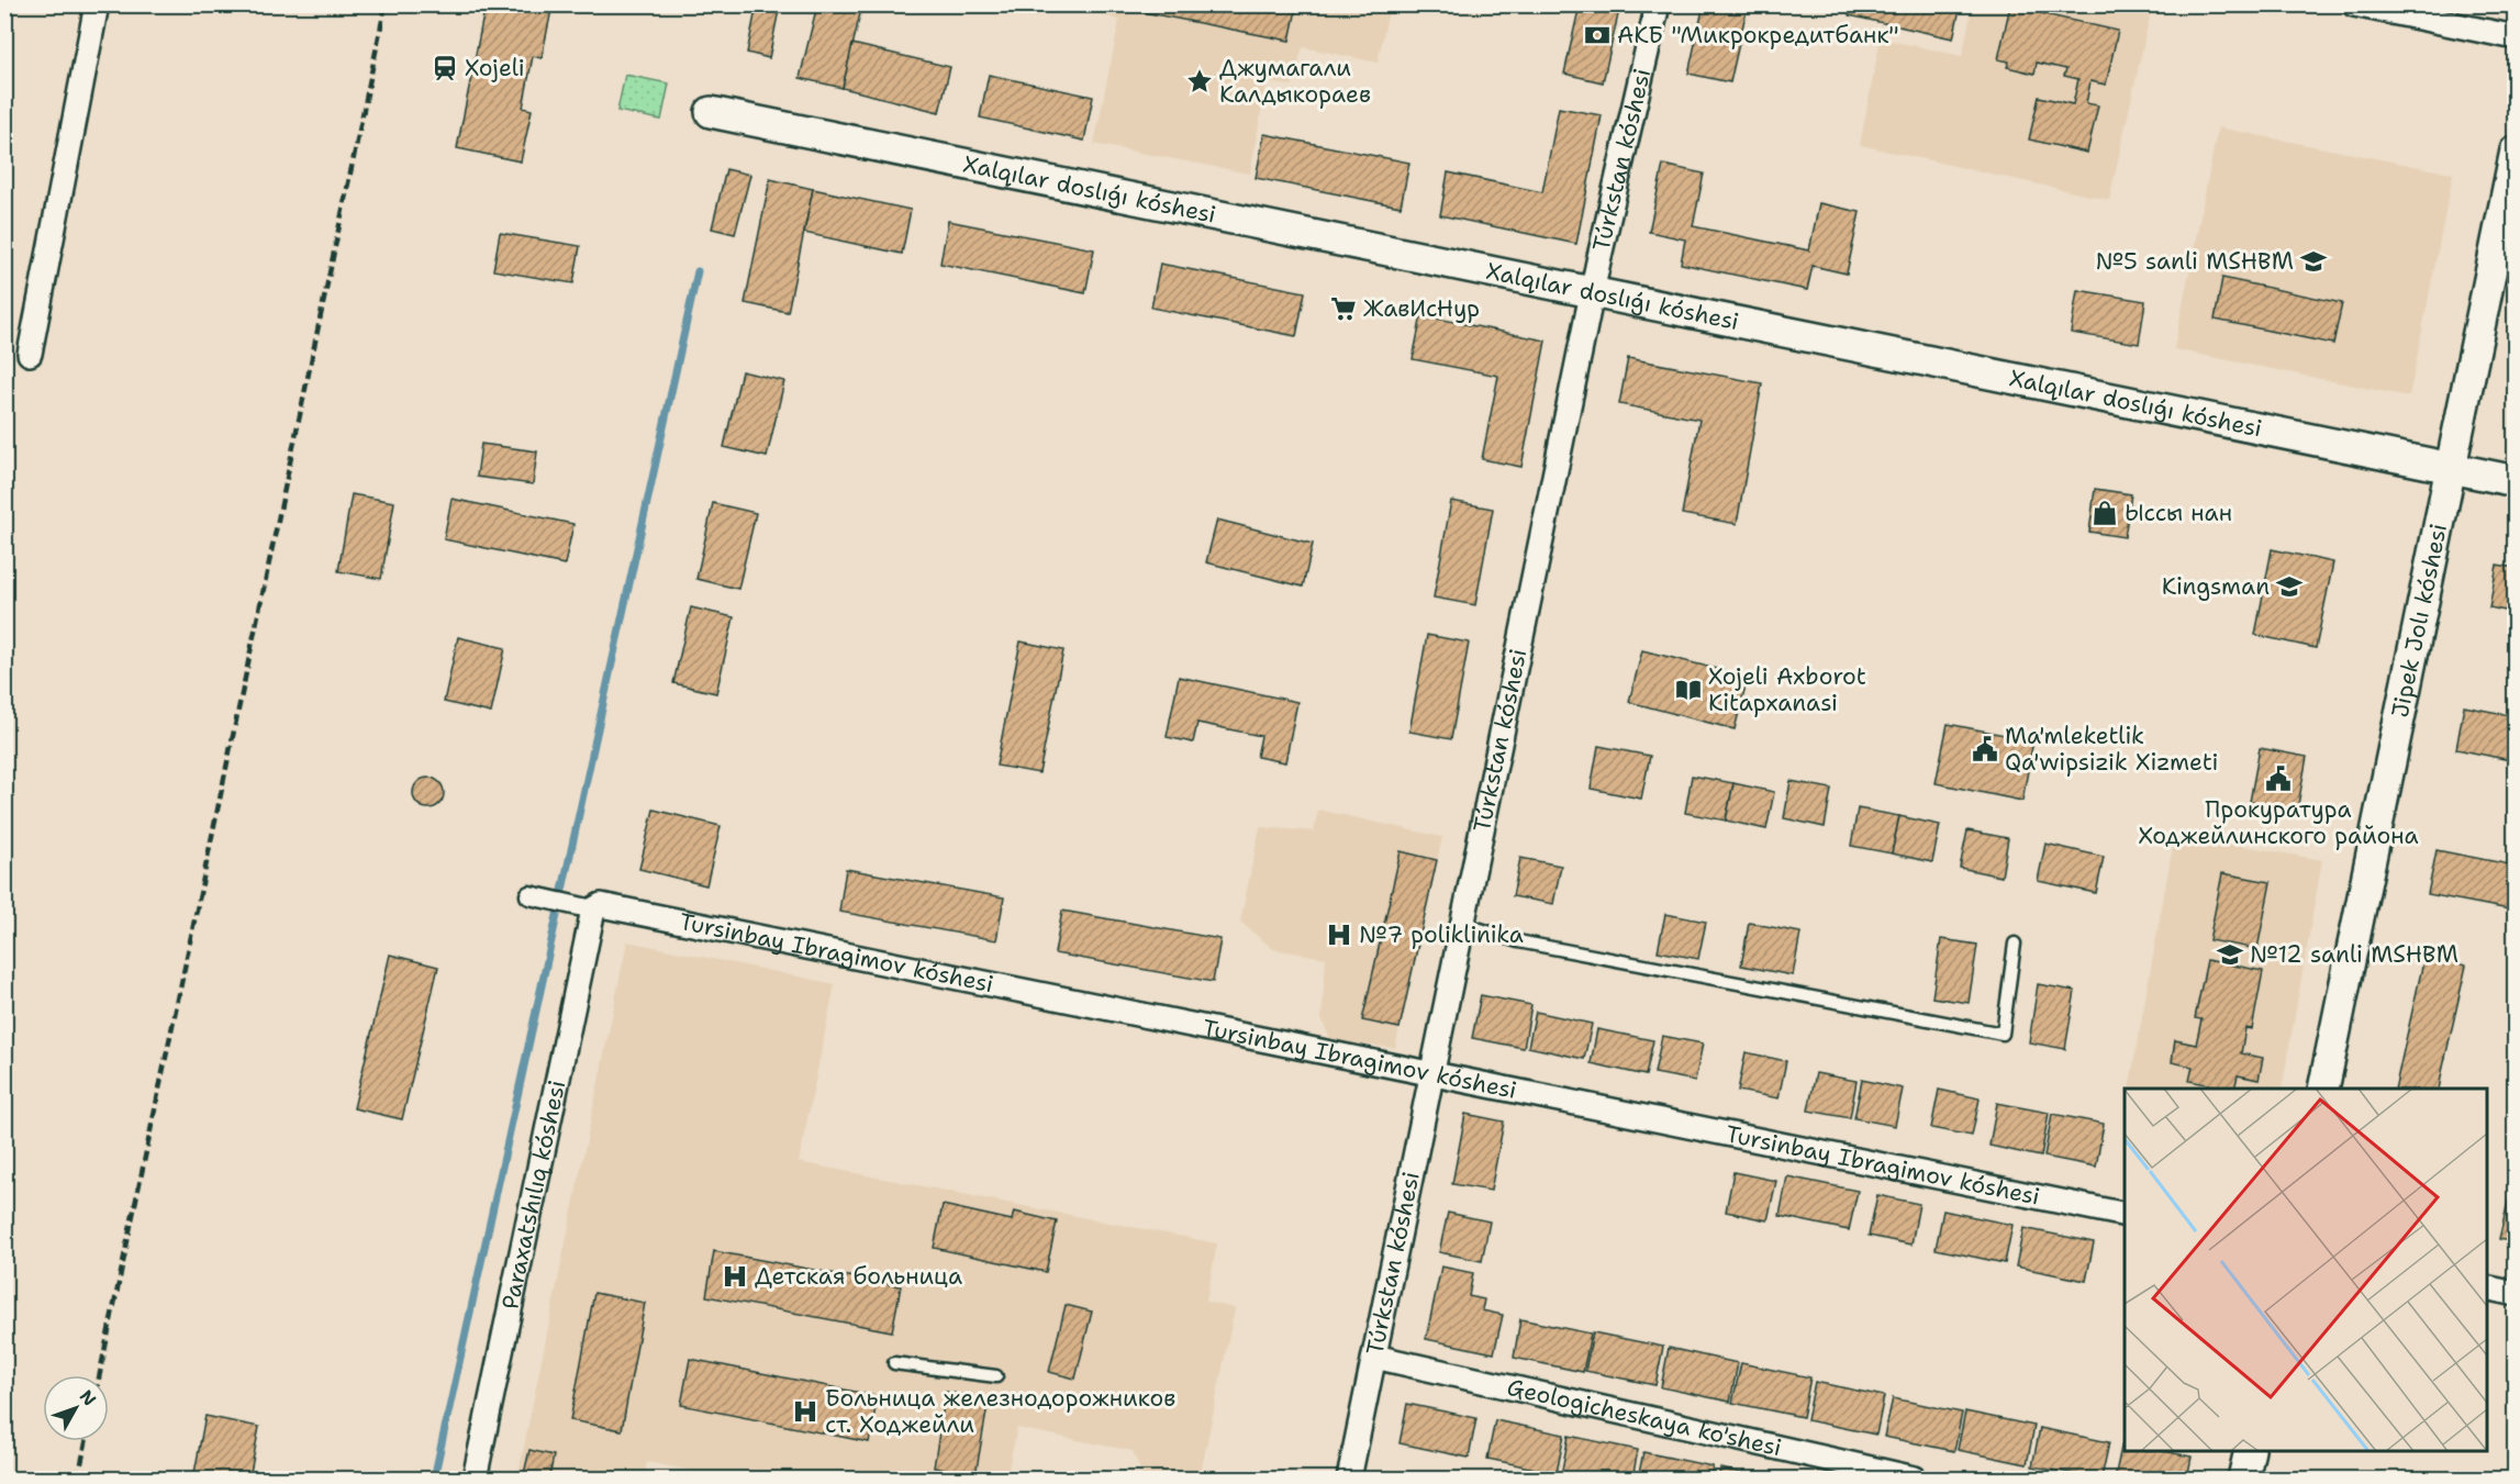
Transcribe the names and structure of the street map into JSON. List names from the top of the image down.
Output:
{
  "streets": {
    "street": [
      "Túrkstan kóshesi",
      "Xalqılar doslıǵı kóshesi",
      "Jipek Jolı kóshesi",
      "Tursinbay Ibragimov kóshesi",
      "Paraxatshılıq kóshesi",
      "Geologicheskaya ko'shesi"
    ]
  },
  "crossings": [
    ["Túrkstan kóshesi", "Xalqılar doslıǵı kóshesi"],
    ["Túrkstan kóshesi", "Tursinbay Ibragimov kóshesi"],
    ["Túrkstan kóshesi", "Geologicheskaya ko'shesi"],
    ["Xalqılar doslıǵı kóshesi", "Jipek Jolı kóshesi"],
    ["Tursinbay Ibragimov kóshesi", "Paraxatshılıq kóshesi"]
  ],
  "places": {
    "bank": ["АКБ \"Микрокредитбанк\""],
    "station": ["Xojeli"],
    "place": ["Джумагали Калдыкораев"],
    "school or university": ["№5 sanli MSHBM", "Kingsman", "№12 sanli MSHBM"],
    "supermarket": ["ЖавИсНур"],
    "shop": ["Ыссы нан"],
    "library": ["Xojeli Axborot Kitapxanasi"],
    "public building": ["Ma'mleketlik Qa'wipsizik Xizmeti", "Прокуратура Ходжейлинского района"],
    "hospital": ["№7 poliklinika", "Детская больница", "Больница железнодорожников ст. Ходжейли"]
  },
  "north": "top right"
}
